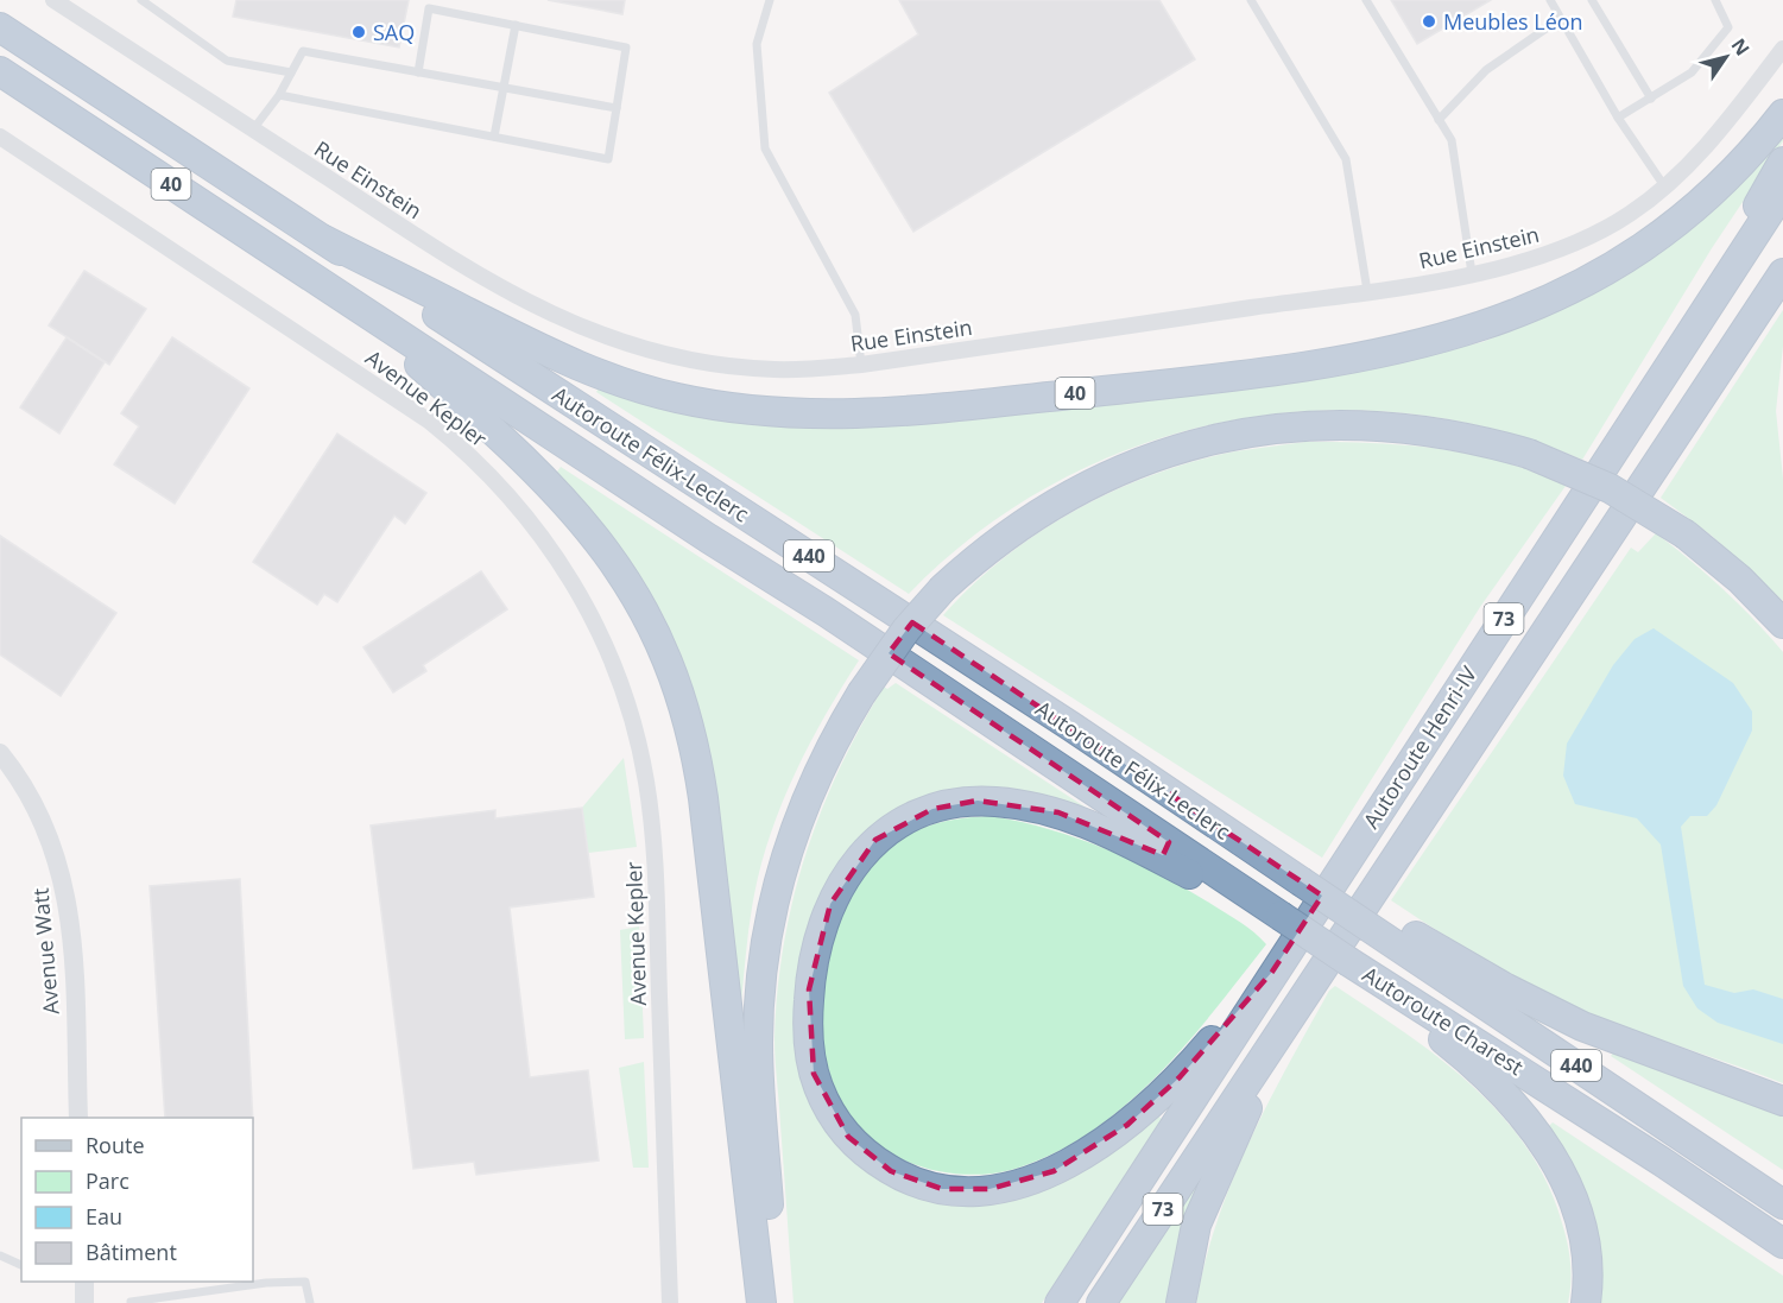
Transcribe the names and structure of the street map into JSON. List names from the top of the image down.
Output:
{
  "streets": {
    "highway": [
      "40",
      "Autoroute Félix-Leclerc",
      "440",
      "73",
      "Autoroute Henri-IV",
      "Autoroute Charest"
    ],
    "street": ["Rue Einstein", "Avenue Kepler", "Avenue Watt"]
  },
  "crossings": [
    ["40", "Autoroute Félix-Leclerc"],
    ["Autoroute Félix-Leclerc", "Autoroute Charest"]
  ],
  "places": ["Meubles Léon", "SAQ"],
  "legend": [
    "Route",
    "Parc",
    "Eau",
    "Bâtiment"
  ],
  "north": "top right"
}
